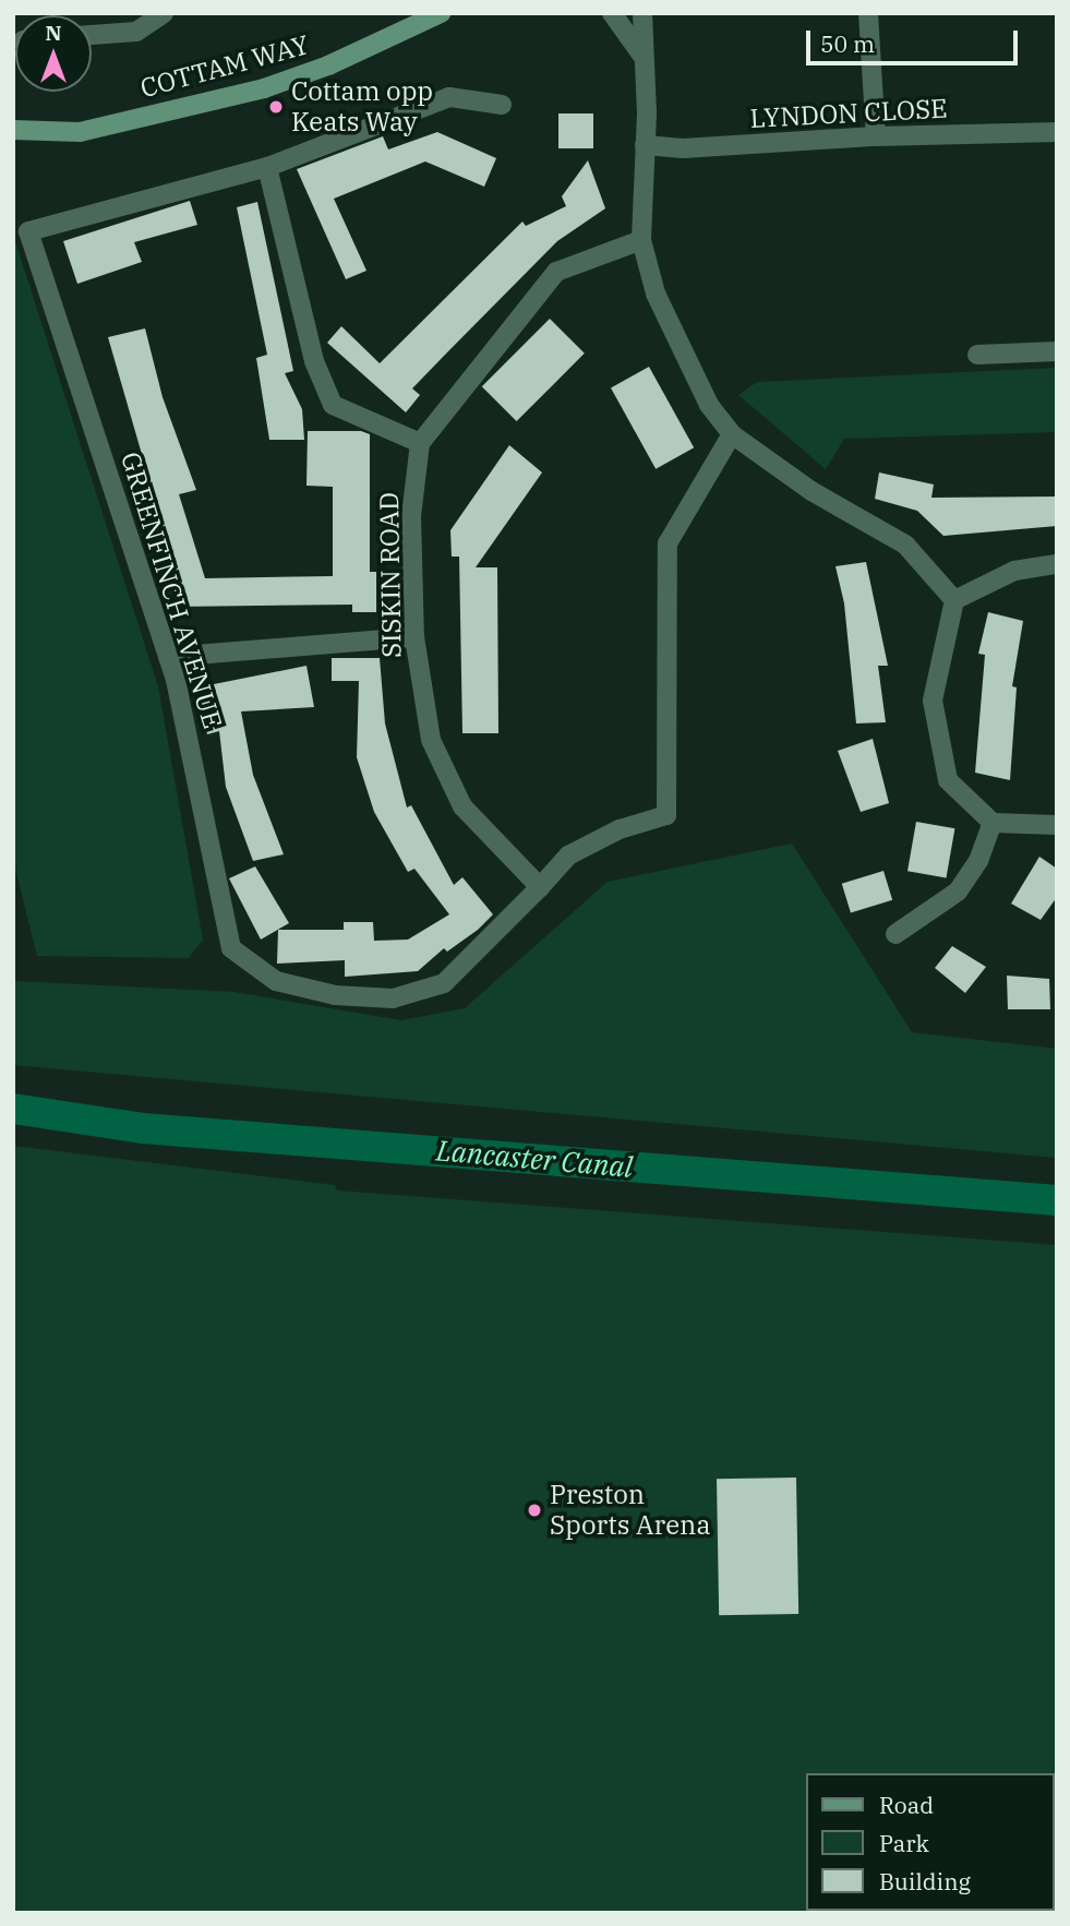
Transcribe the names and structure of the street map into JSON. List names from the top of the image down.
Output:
{
  "streets": {
    "main road": ["COTTAM WAY"],
    "street": ["LYNDON CLOSE", "SISKIN ROAD", "GREENFINCH AVENUE"]
  },
  "crossings": [
    ["SISKIN ROAD", "GREENFINCH AVENUE"]
  ],
  "water": ["Lancaster Canal"],
  "places": ["Cottam opp Keats Way", "Preston Sports Arena"],
  "legend": ["Road", "Park", "Building"],
  "scale_bar": "50 m",
  "north": "top"
}
